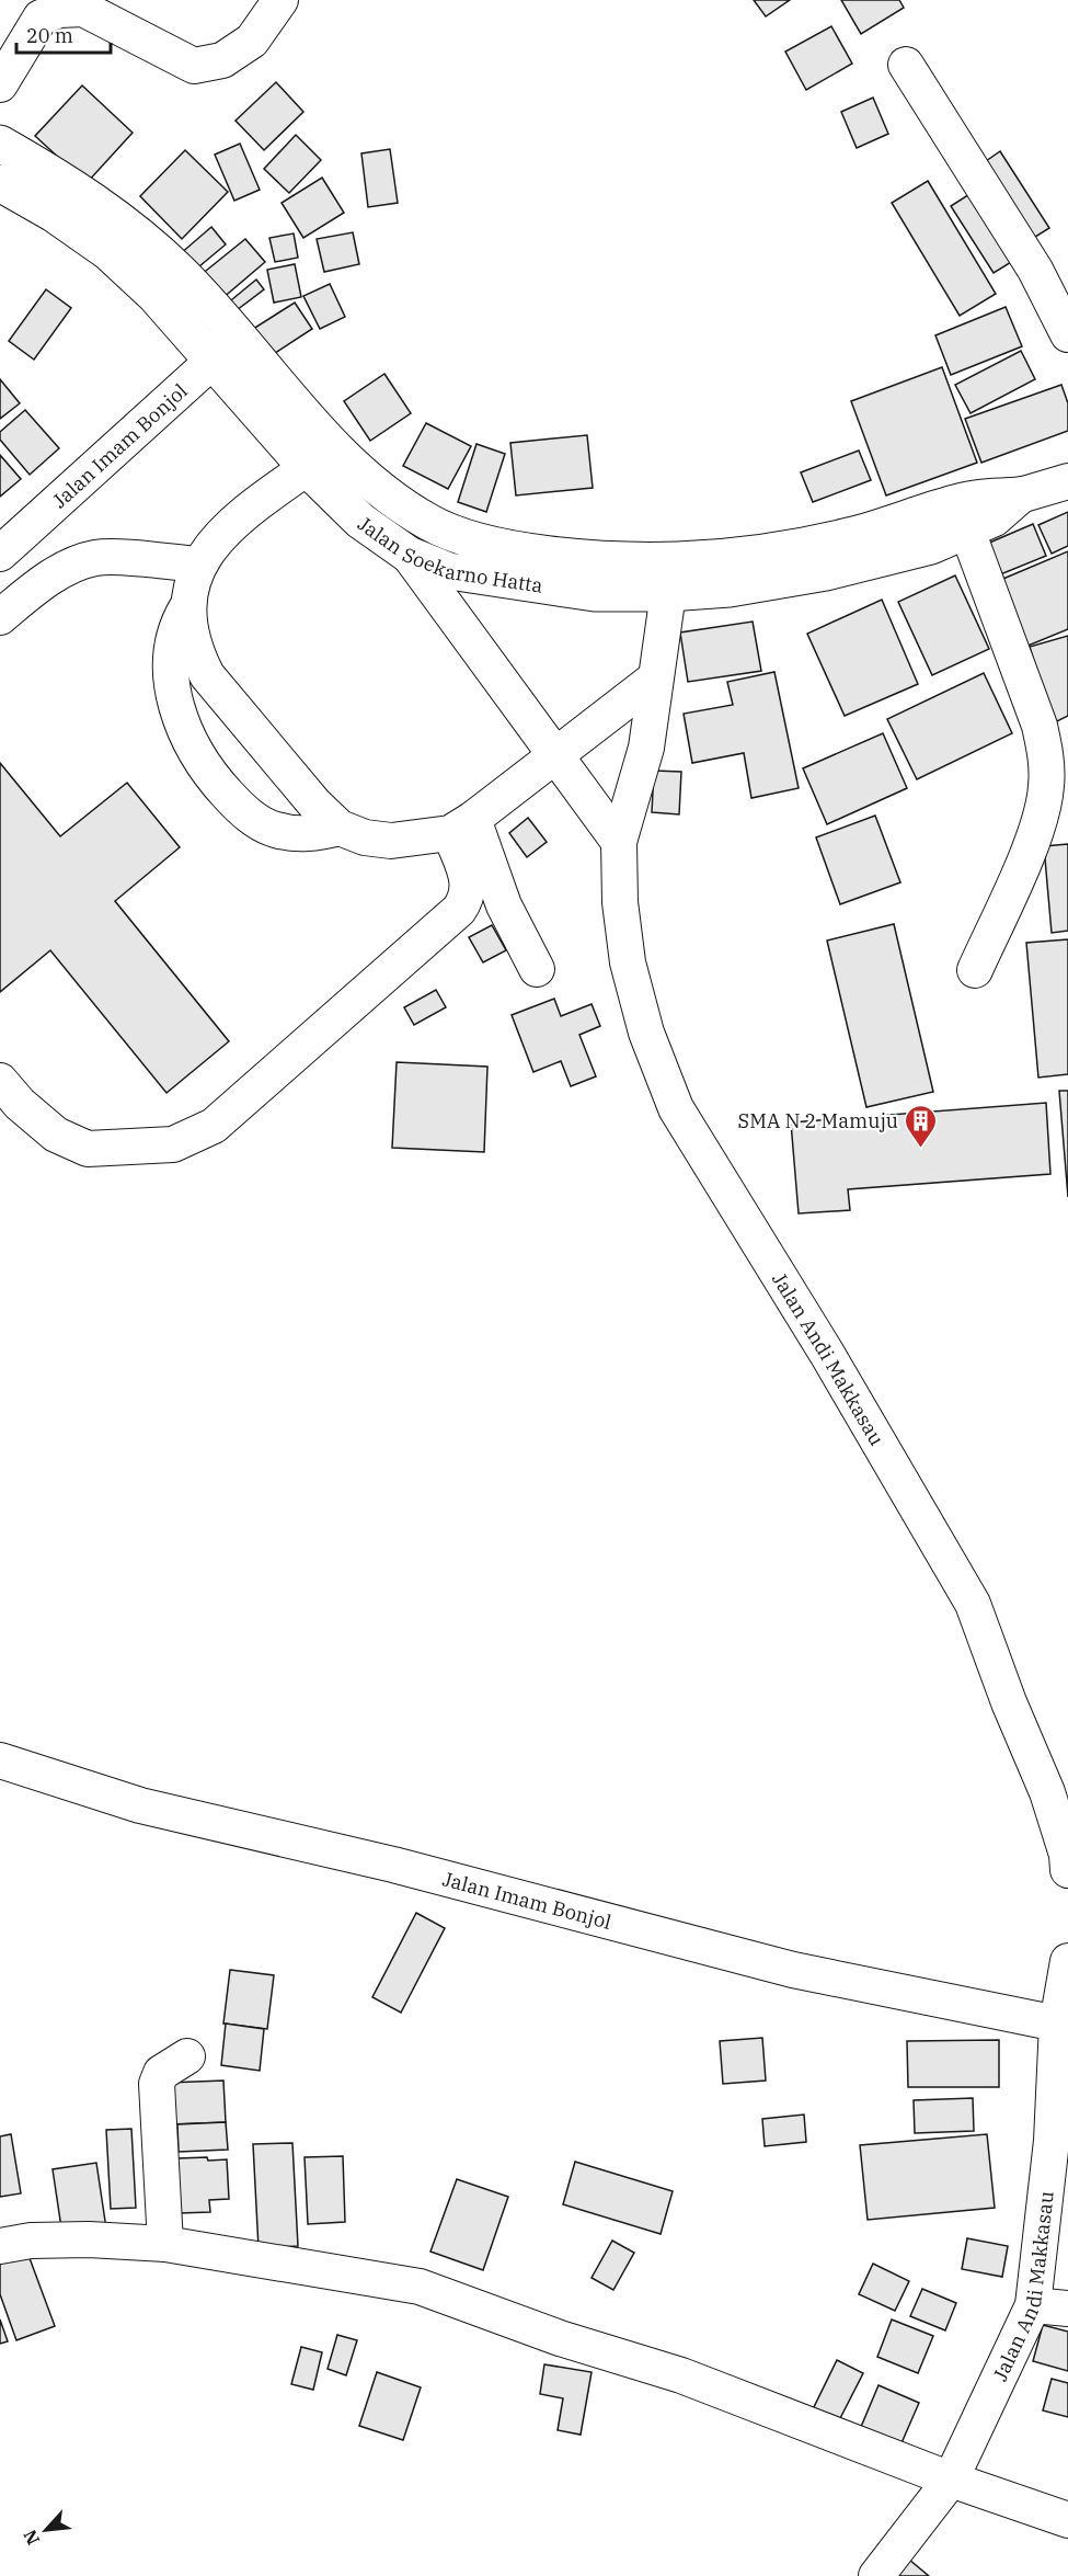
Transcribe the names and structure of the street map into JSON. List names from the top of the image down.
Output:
{
  "streets": {
    "main road": ["Jalan Soekarno Hatta"],
    "street": ["Jalan Imam Bonjol", "Jalan Andi Makkasau"]
  },
  "crossings": [
    ["Jalan Imam Bonjol", "Jalan Soekarno Hatta"],
    ["Jalan Imam Bonjol", "Jalan Andi Makkasau"]
  ],
  "places": {
    "building": ["SMA N 2 Mamuju"]
  },
  "scale_bar": "20 m",
  "north": "bottom left"
}
